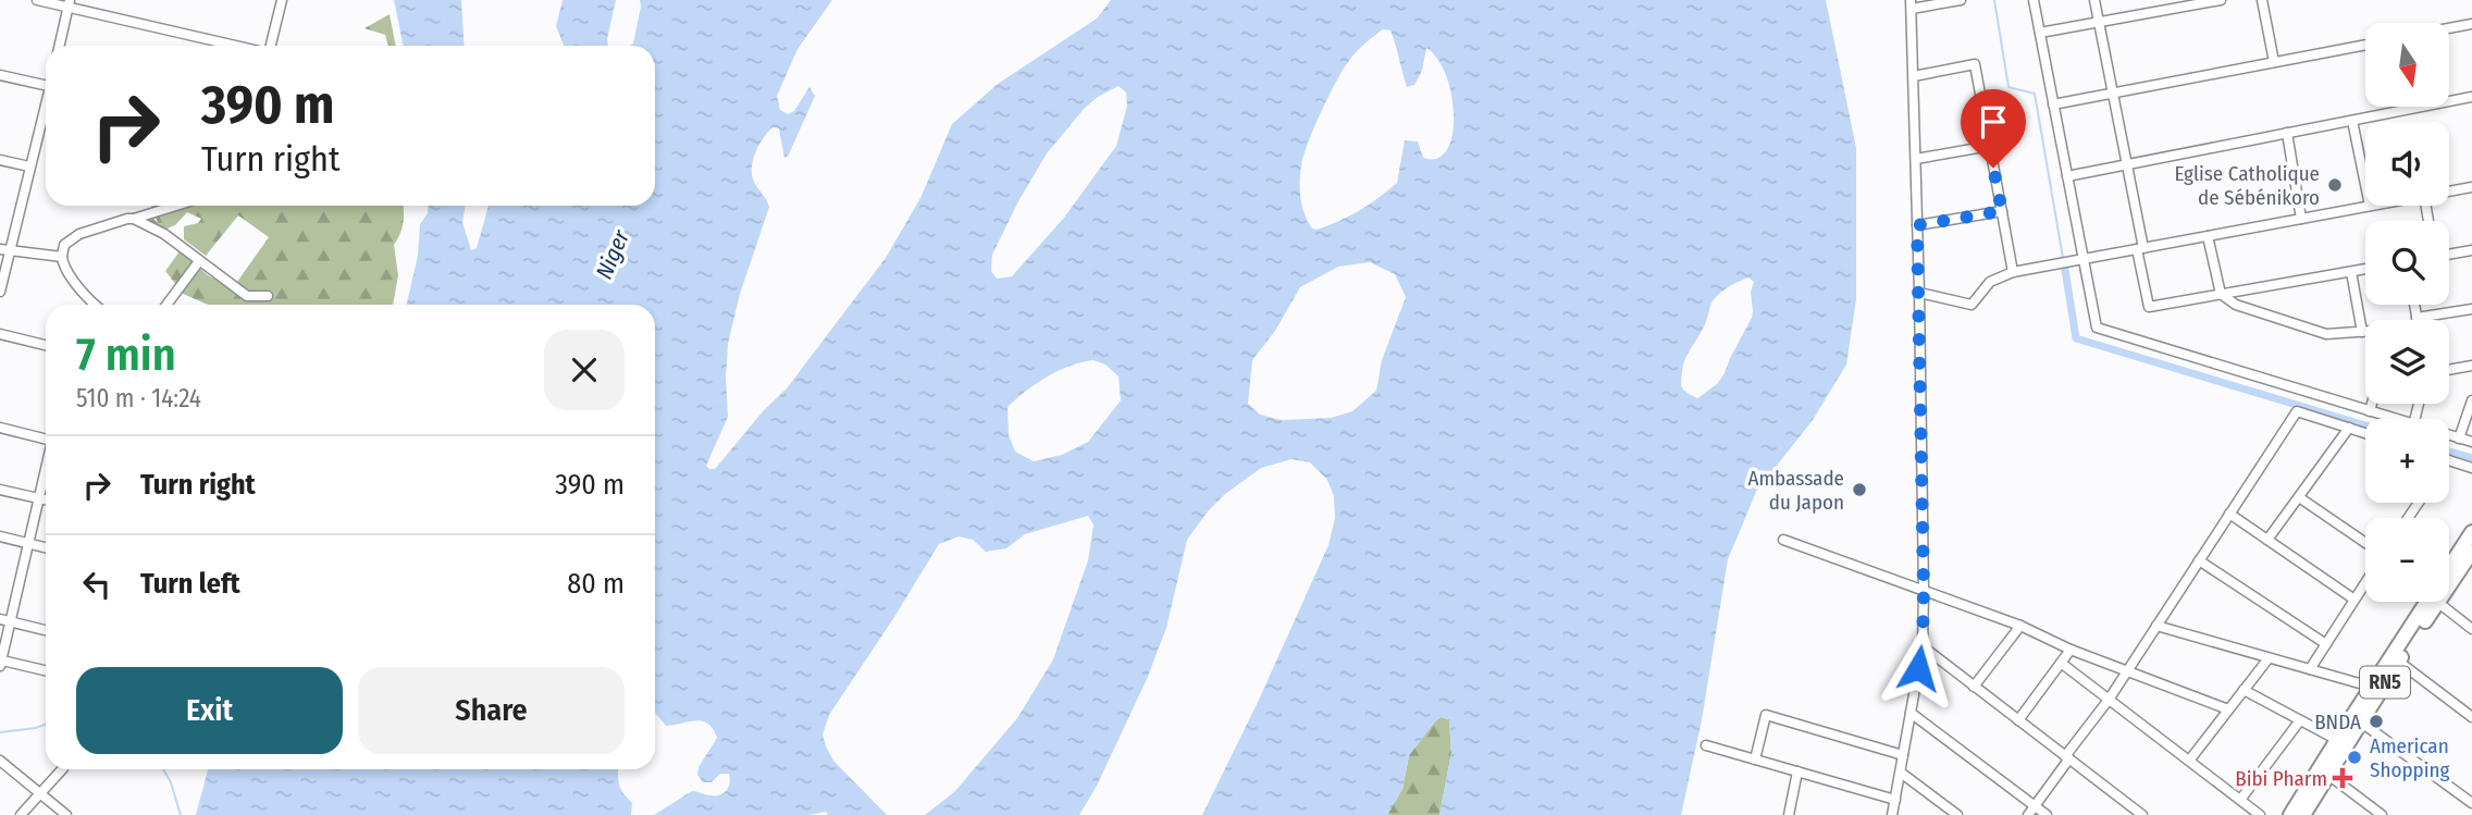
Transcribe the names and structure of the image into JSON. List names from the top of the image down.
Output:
{
  "streets": {
    "highway": ["RN5"]
  },
  "water": ["Niger"],
  "places": {
    "other": [
      "Eglise Catholique de Sébénikoro",
      "Ambassade du Japon",
      "BNDA",
      "American Shopping"
    ],
    "health": ["Bibi Pharm"]
  },
  "north": "bottom",
  "page": {
    "map_buttons": ["+", "−"],
    "turn": ["390 m", "Turn right"],
    "heading": ["7 min", "510 m · 14:24"],
    "list": [
      {
        "name": "Turn right",
        "value": "390 m"
      },
      {
        "name": "Turn left",
        "value": "80 m"
      }
    ],
    "buttons": ["Exit", "Share"]
  }
}
